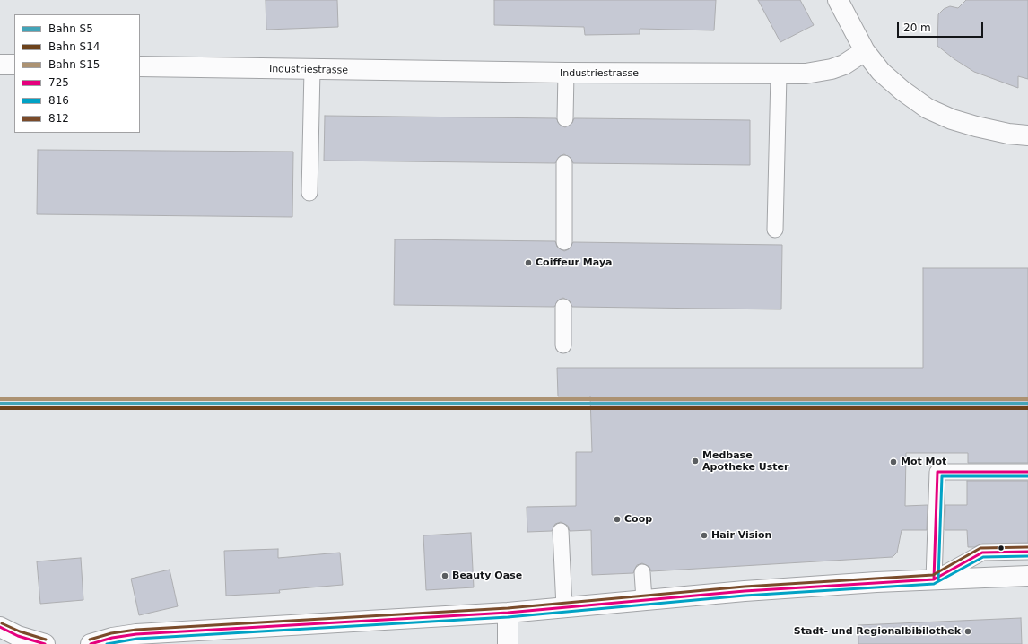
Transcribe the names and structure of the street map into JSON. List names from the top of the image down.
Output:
{
  "streets": {
    "street": ["Industriestrasse"]
  },
  "places": [
    "Coiffeur Maya",
    "Medbase Apotheke Uster",
    "Mot Mot",
    "Coop",
    "Hair Vision",
    "Beauty Oase",
    "Stadt- und Regionalbibilothek"
  ],
  "lines": [
    "rail line S15",
    "rail line S5",
    "rail line S14",
    "transit line 725",
    "transit line 816",
    "transit line 812"
  ],
  "legend": [
    "Bahn S5",
    "Bahn S14",
    "Bahn S15",
    "725",
    "816",
    "812"
  ],
  "scale_bar": "20 m"
}
